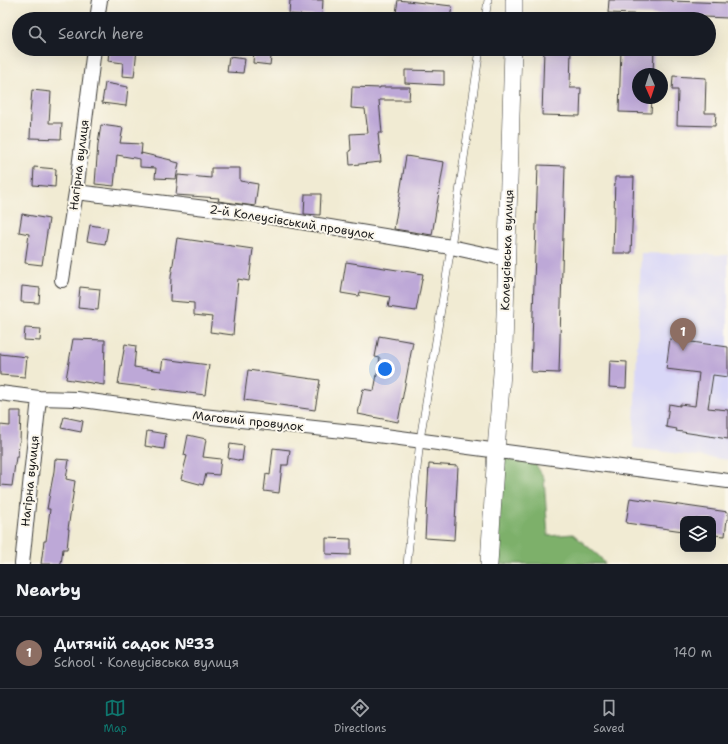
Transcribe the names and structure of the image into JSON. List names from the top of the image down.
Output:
{
  "streets": {
    "street": [
      "Нагірна вулиця",
      "2-й Колеусівський провулок",
      "Колеусівська вулиця",
      "Маговий провулок"
    ]
  },
  "crossings": [
    ["Нагірна вулиця", "2-й Колеусівський провулок"],
    ["Нагірна вулиця", "Маговий провулок"],
    ["2-й Колеусівський провулок", "Колеусівська вулиця"],
    ["Колеусівська вулиця", "Маговий провулок"]
  ],
  "north": "bottom",
  "page": {
    "search": "Search here",
    "pins": "1",
    "heading": "Nearby",
    "list": [
      {
        "mark": "1",
        "name": "Дитячій садок №33",
        "note": "School · Колеусівська вулиця",
        "value": "140 m"
      }
    ],
    "nav": ["Map", "Directions", "Saved"]
  }
}
